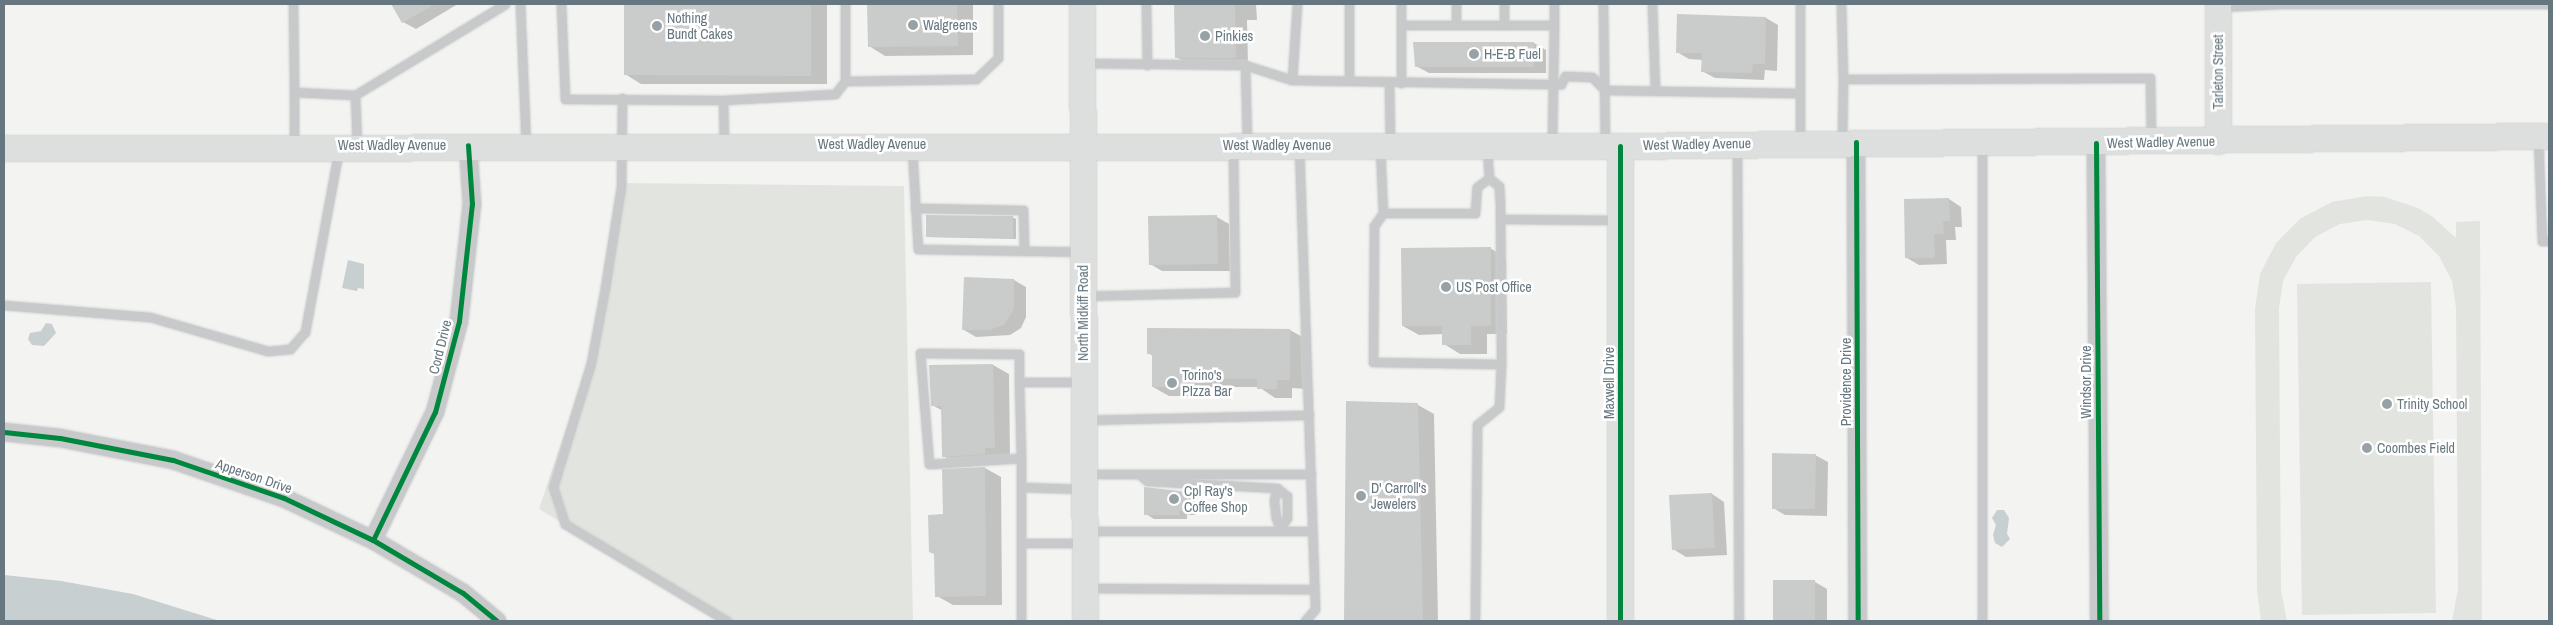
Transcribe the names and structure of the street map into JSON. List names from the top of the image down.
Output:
{
  "streets": {
    "main road": [
      "Tarleton Street",
      "West Wadley Avenue",
      "North Midkiff Road",
      "Maxwell Drive"
    ],
    "street": [
      "Cord Drive",
      "Providence Drive",
      "Windsor Drive",
      "Apperson Drive"
    ]
  },
  "crossings": [
    ["Tarleton Street", "West Wadley Avenue"],
    ["West Wadley Avenue", "North Midkiff Road"],
    ["West Wadley Avenue", "Cord Drive"],
    ["West Wadley Avenue", "Providence Drive"],
    ["West Wadley Avenue", "Windsor Drive"],
    ["West Wadley Avenue", "Maxwell Drive"],
    ["Cord Drive", "Apperson Drive"]
  ],
  "places": [
    "Walgreens",
    "Nothing Bundt Cakes",
    "Pinkies",
    "H-E-B Fuel",
    "US Post Office",
    "Torino's PIzza Bar",
    "Trinity School",
    "Coombes Field",
    "D' Carroll's Jewelers",
    "Cpl Ray's Coffee Shop"
  ]
}
